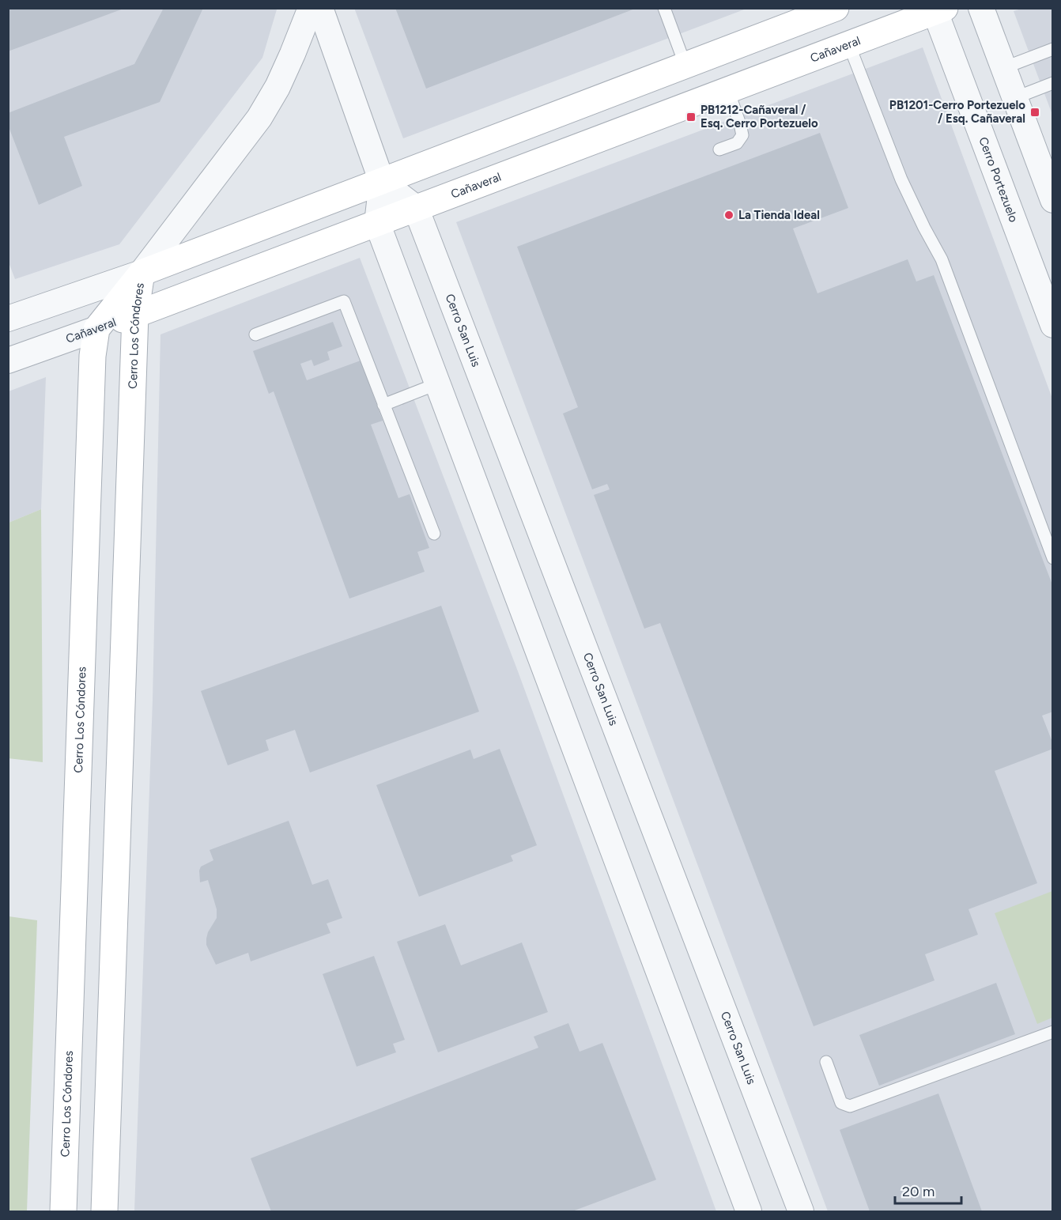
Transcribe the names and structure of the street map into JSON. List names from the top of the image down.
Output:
{
  "streets": {
    "street": [
      "Cañaveral",
      "Cerro Portezuelo",
      "Cerro San Luis",
      "Cerro Los Cóndores"
    ]
  },
  "crossings": [
    ["Cañaveral", "Cerro Portezuelo"],
    ["Cañaveral", "Cerro San Luis"],
    ["Cañaveral", "Cerro Los Cóndores"]
  ],
  "places": {
    "transit": ["PB1201-Cerro Portezuelo / Esq. Cañaveral", "PB1212-Cañaveral / Esq. Cerro Portezuelo"],
    "other": ["La Tienda Ideal"]
  },
  "scale_bar": "20 m"
}
